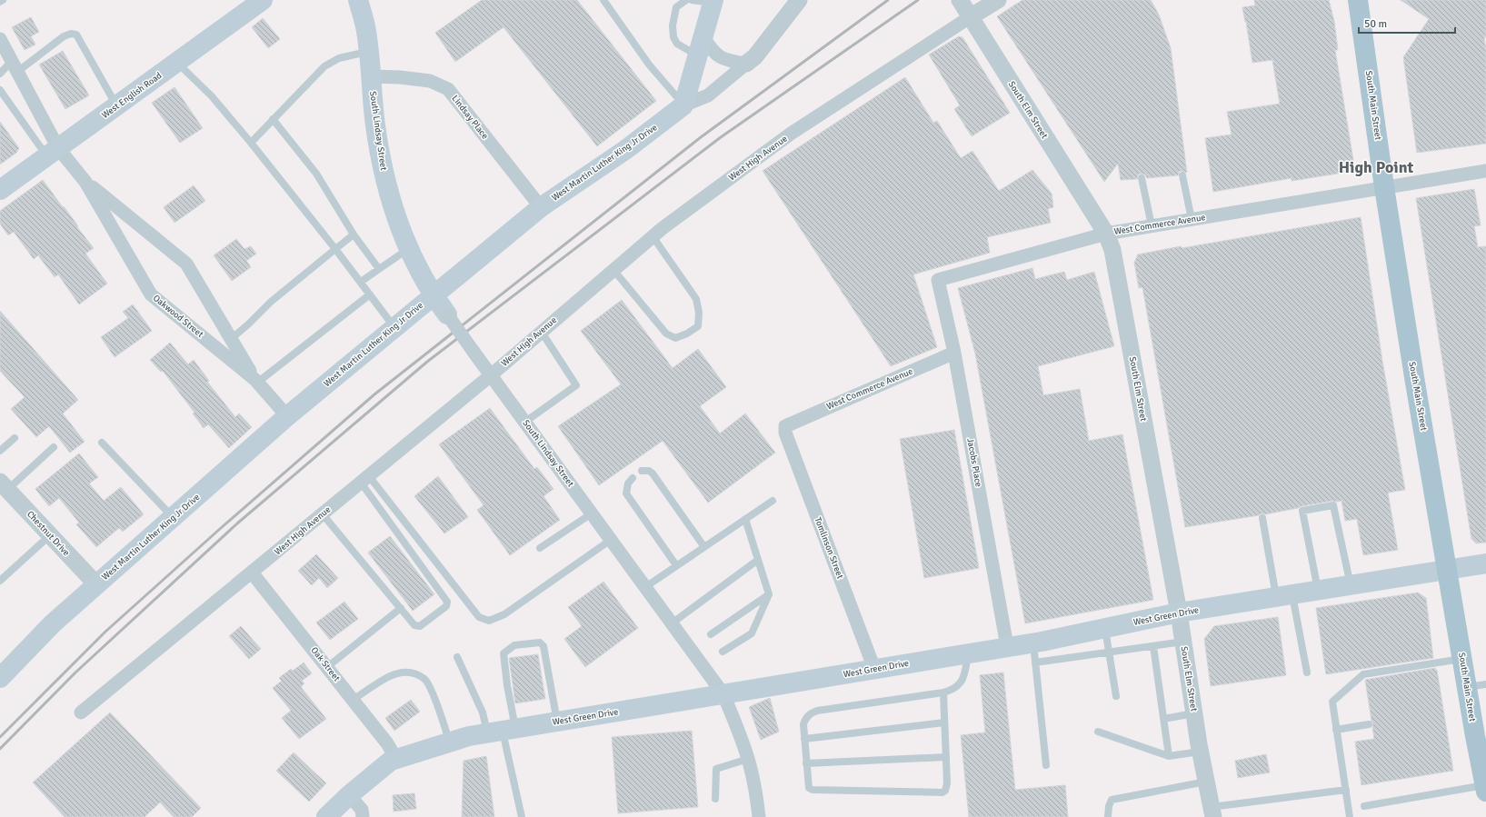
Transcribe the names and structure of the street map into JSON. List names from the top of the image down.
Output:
{
  "streets": {
    "main road": [
      "West English Road",
      "South Main Street",
      "South Lindsay Street",
      "West Martin Luther King Jr Drive",
      "West Green Drive"
    ],
    "street": [
      "South Elm Street",
      "Lindsay Place",
      "West High Avenue",
      "West Commerce Avenue",
      "Oakwood Street",
      "Jacobs Place",
      "Chestnut Drive",
      "Tomlinson Street",
      "Oak Street"
    ]
  },
  "crossings": [
    ["West English Road", "Oakwood Street"],
    ["South Main Street", "West Commerce Avenue"],
    ["South Main Street", "West Green Drive"],
    ["South Elm Street", "West High Avenue"],
    ["South Elm Street", "West Commerce Avenue"],
    ["South Elm Street", "West Green Drive"],
    ["Lindsay Place", "South Lindsay Street"],
    ["Lindsay Place", "West Martin Luther King Jr Drive"],
    ["South Lindsay Street", "West High Avenue"],
    ["South Lindsay Street", "West Martin Luther King Jr Drive"],
    ["South Lindsay Street", "West Green Drive"],
    ["West High Avenue", "Oak Street"],
    ["West Martin Luther King Jr Drive", "Oakwood Street"],
    ["West Martin Luther King Jr Drive", "Chestnut Drive"],
    ["West Commerce Avenue", "Jacobs Place"],
    ["West Commerce Avenue", "Tomlinson Street"],
    ["Jacobs Place", "West Green Drive"],
    ["Tomlinson Street", "West Green Drive"],
    ["West Green Drive", "Oak Street"]
  ],
  "districts": ["High Point"],
  "scale_bar": "50 m"
}
